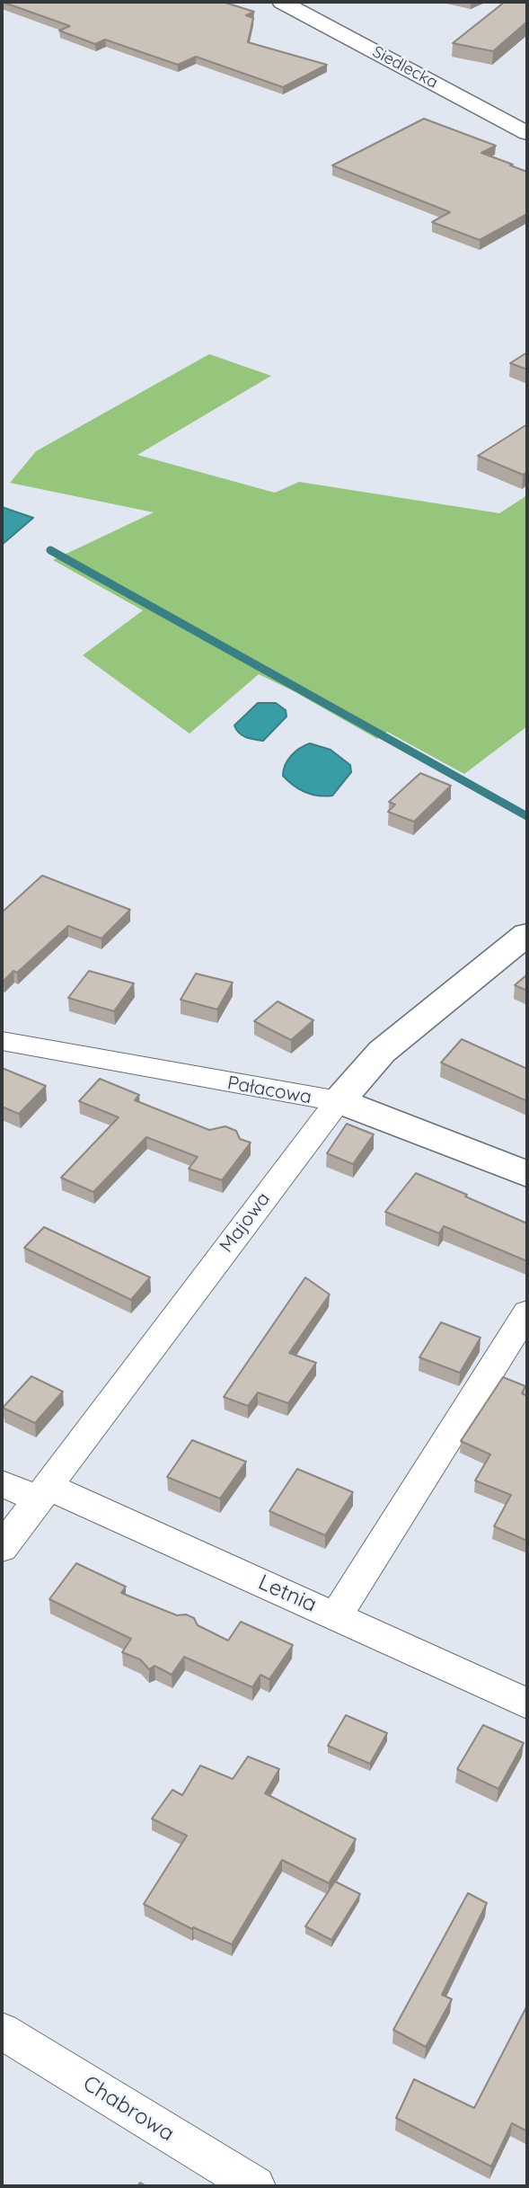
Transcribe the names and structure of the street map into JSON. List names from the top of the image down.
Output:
{
  "streets": {
    "main road": ["Siedlecka", "Pałacowa", "Majowa"],
    "street": ["Letnia", "Chabrowa"]
  },
  "crossings": [
    ["Pałacowa", "Majowa"],
    ["Majowa", "Letnia"]
  ]
}
